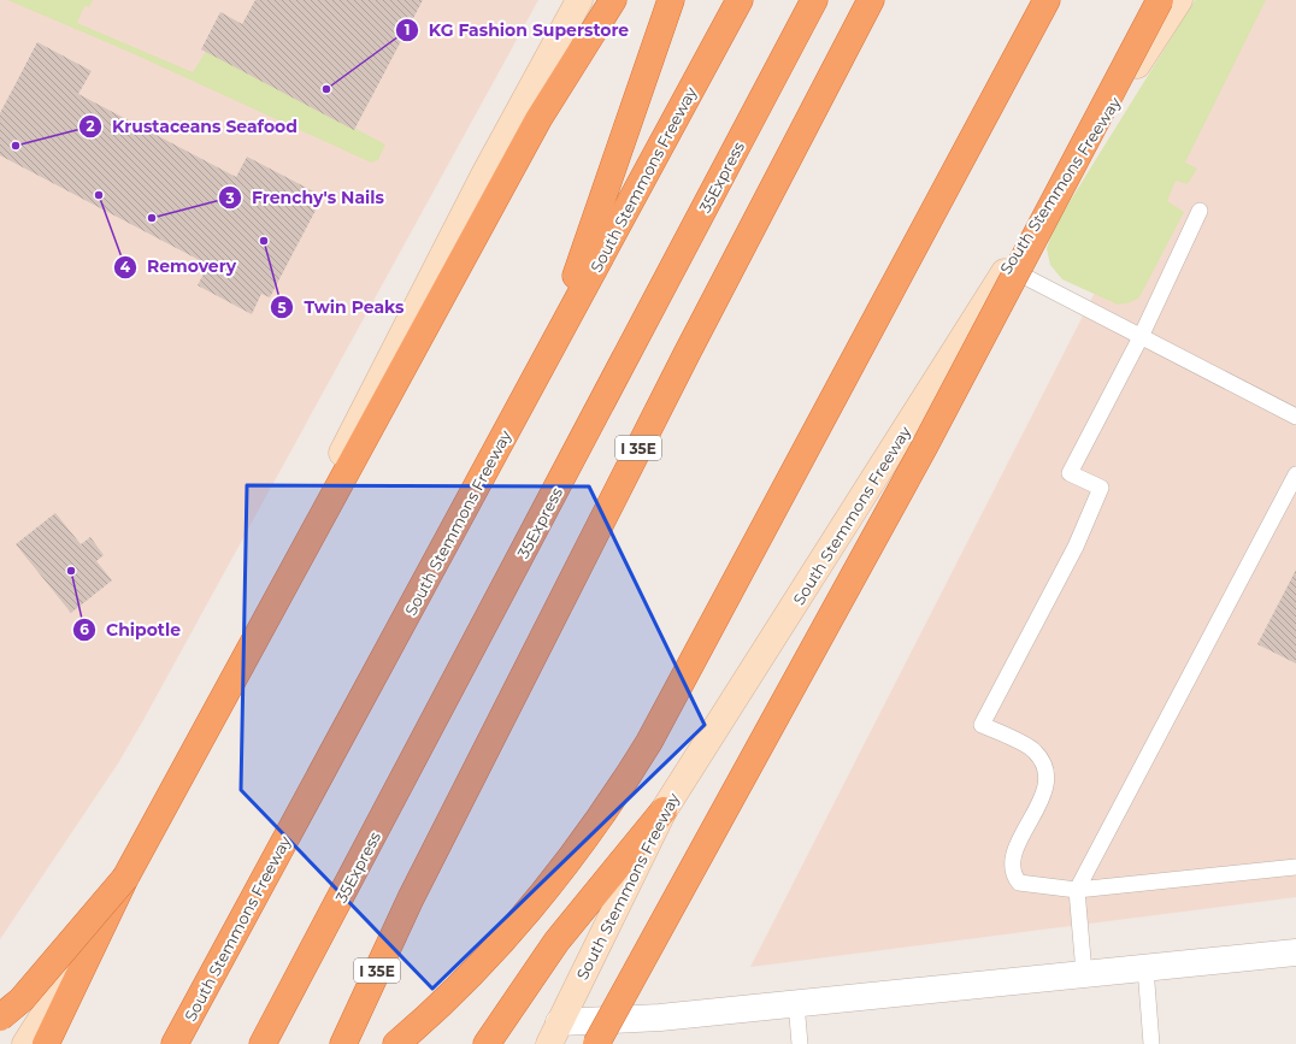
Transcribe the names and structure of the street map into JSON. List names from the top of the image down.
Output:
{
  "streets": {
    "highway": ["35Express", "South Stemmons Freeway", "I 35E"]
  },
  "places": [
    "KG Fashion Superstore",
    "Krustaceans Seafood",
    "Removery",
    "Frenchy's Nails",
    "Twin Peaks",
    "Chipotle"
  ]
}
